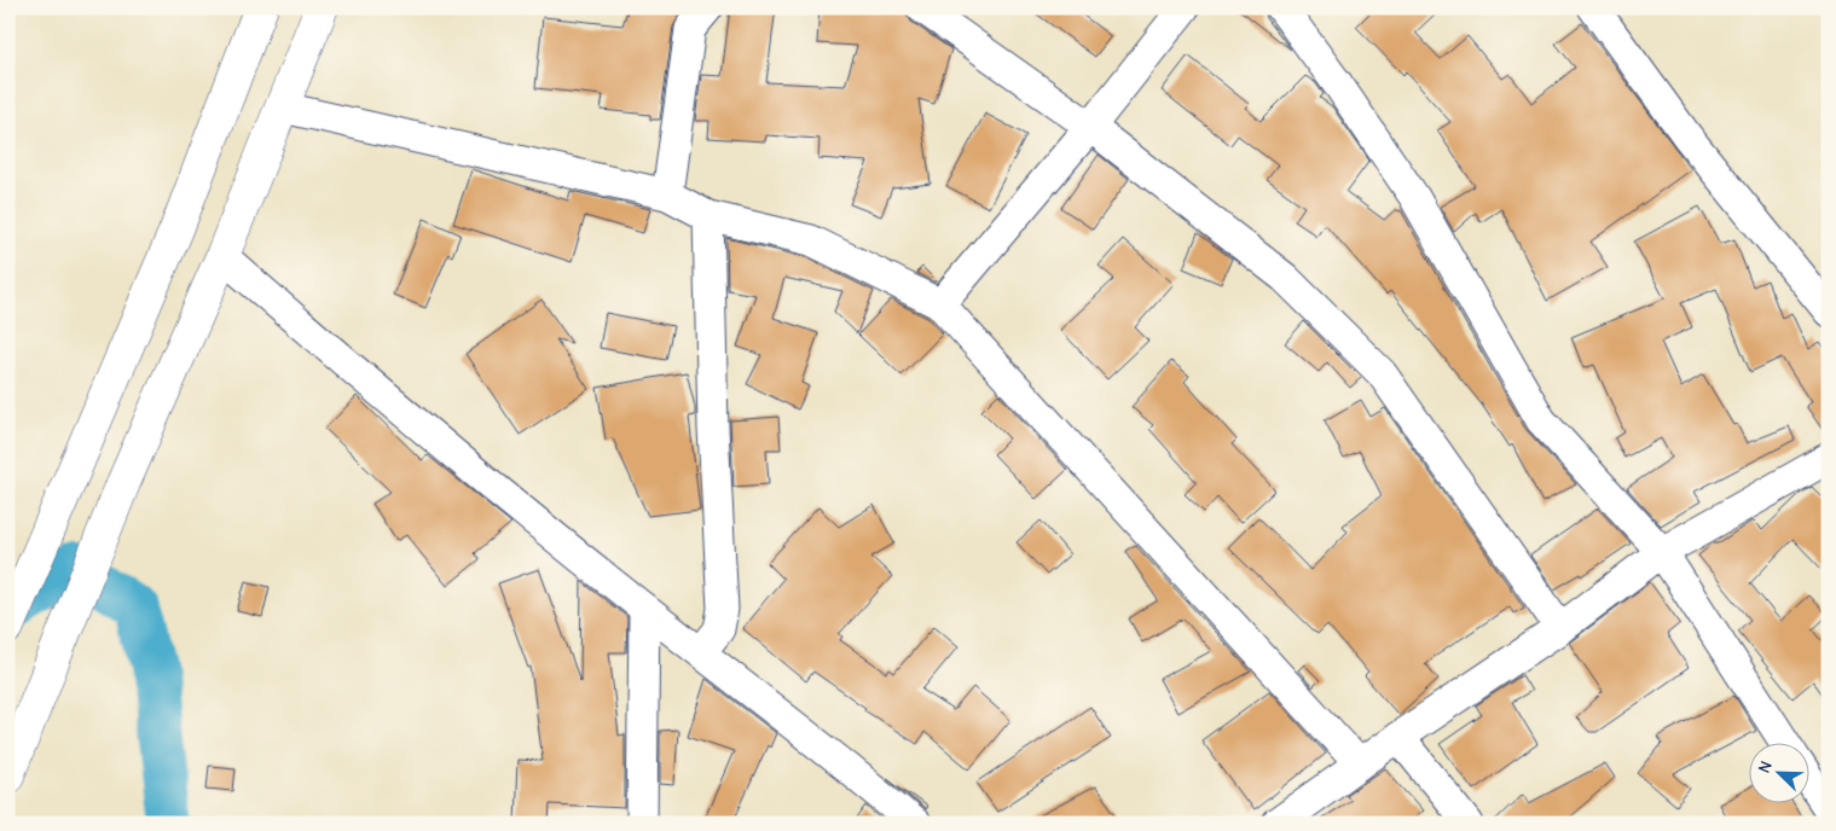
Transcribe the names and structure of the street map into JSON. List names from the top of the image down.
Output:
{
  "north": "top left"
}
